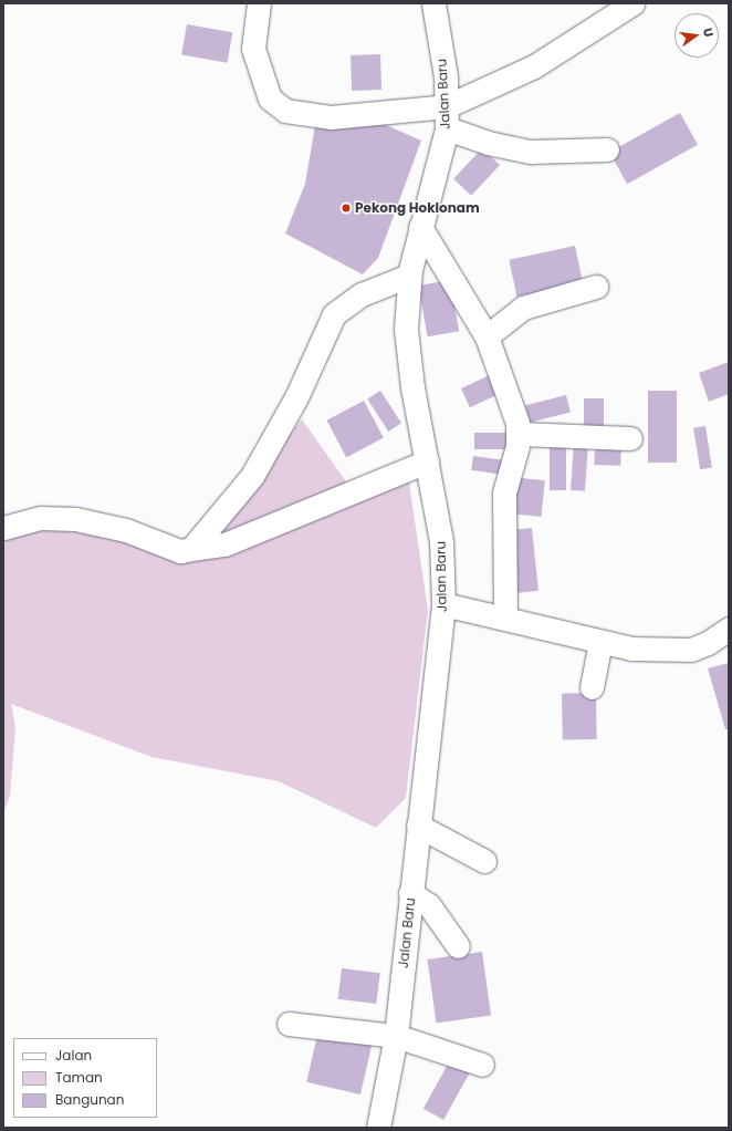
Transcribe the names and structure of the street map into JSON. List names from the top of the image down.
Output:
{
  "streets": {
    "street": ["Jalan Baru"]
  },
  "places": ["Pekong Hoklonam"],
  "legend": ["Jalan", "Taman", "Bangunan"],
  "north": "right"
}
